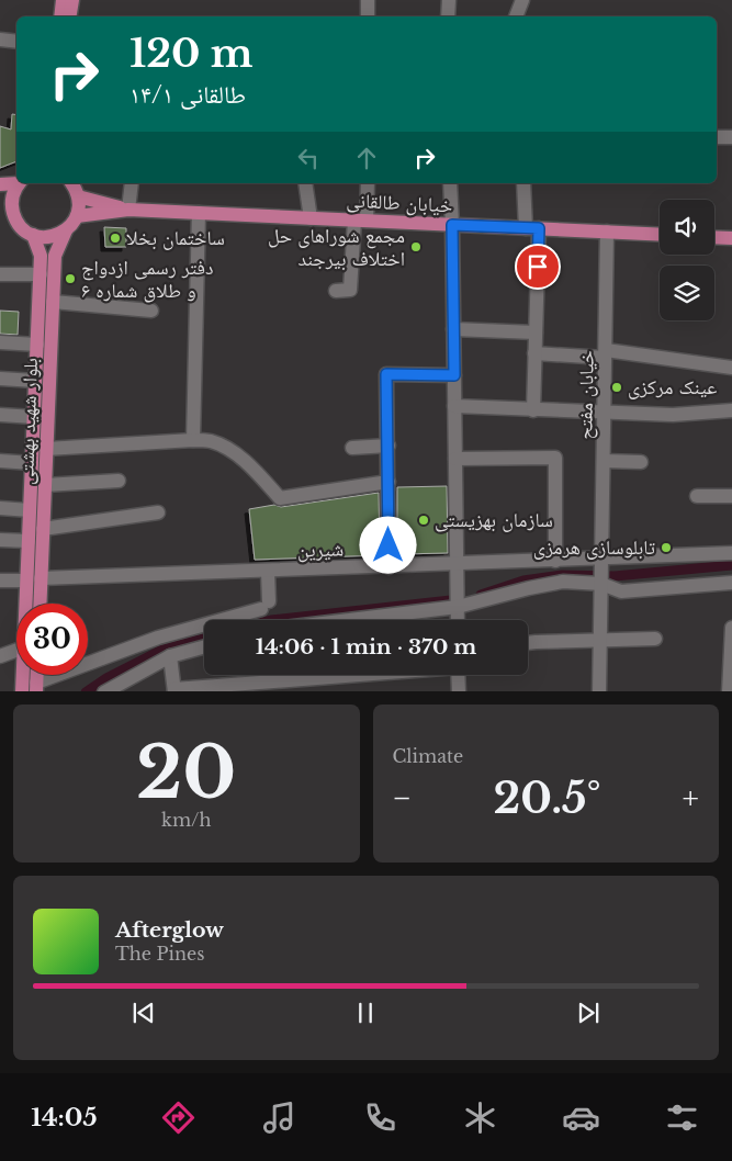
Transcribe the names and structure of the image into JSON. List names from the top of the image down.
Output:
{
  "streets": {
    "main road": ["خیابان طالقانی", "بلوار شهید بهشتی"],
    "street": ["خیابان مفتح", "شیرین"]
  },
  "crossings": [
    ["خیابان طالقانی", "خیابان مفتح"],
    ["خیابان مفتح", "شیرین"],
    ["بلوار شهید بهشتی", "شیرین"]
  ],
  "places": [
    "ساختمان بخلا",
    "مجمع شوراهای حل اختلاف بیرجند",
    "دفتر رسمی ازدواج و طلاق شماره ۶",
    "عینک مرکزی",
    "سازمان بهزیستی",
    "تابلوسازی هرمزی"
  ],
  "page": {
    "turn": ["120 m", "طالقانی ۱۴/۱"],
    "limit": "30",
    "trip": "14:06 · 1 min · 370 m",
    "tile": [
      ["20", "km/h"],
      "Climate"
    ],
    "heat": ["−", "20.5°", "+"],
    "song": ["Afterglow", "The Pines"],
    "tabs": "14:05"
  }
}
